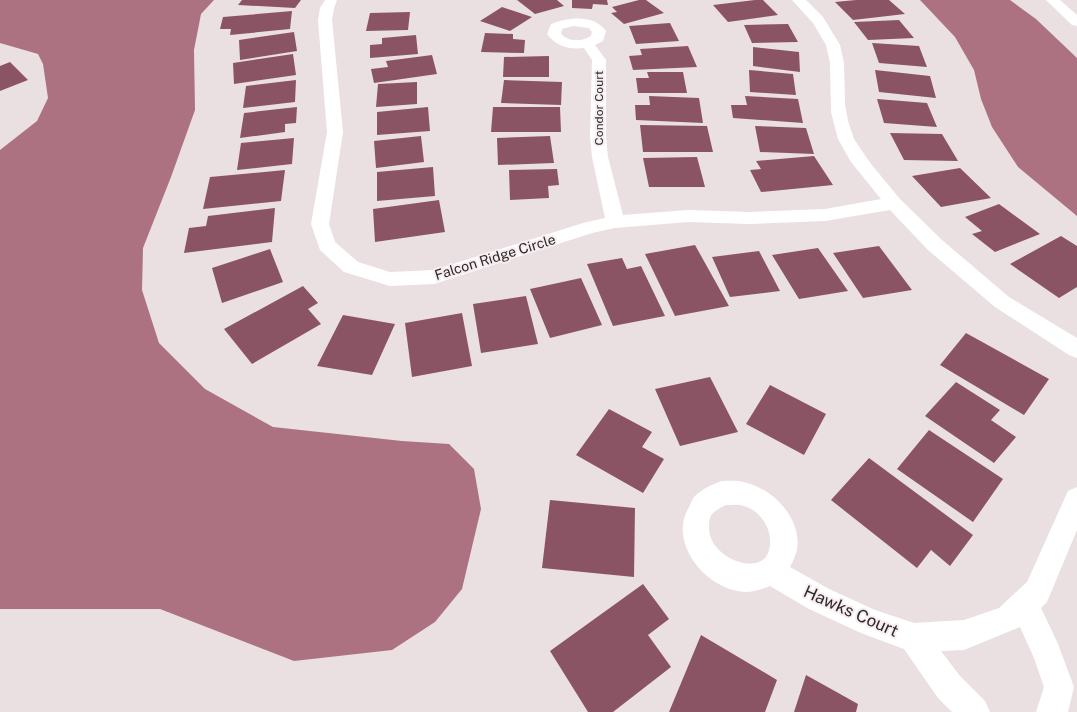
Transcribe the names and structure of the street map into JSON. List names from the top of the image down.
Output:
{
  "streets": {
    "street": ["Condor Court", "Falcon Ridge Circle", "Hawks Court"]
  },
  "crossings": [
    ["Condor Court", "Falcon Ridge Circle"]
  ]
}
